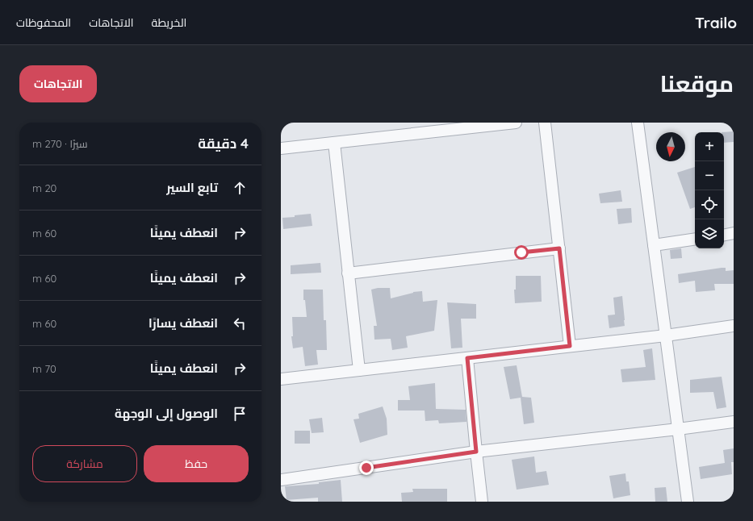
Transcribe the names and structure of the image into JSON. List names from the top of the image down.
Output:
{
  "north": "bottom",
  "page": {
    "header": "Trailo",
    "nav": ["الخريطة", "الاتجاهات", "المحفوظات"],
    "title": "موقعنا",
    "buttons": [
      "الاتجاهات",
      ["حفظ", "مشاركة"]
    ],
    "heading": ["4 دقيقة", "سيرًا · 270 m"],
    "map_buttons": ["+", "−"],
    "list": [
      ["تابع السير", "20 m"],
      ["انعطف يمينًا", "60 m"],
      ["انعطف يمينًا", "60 m"],
      ["انعطف يسارًا", "60 m"],
      ["انعطف يمينًا", "70 m"],
      "الوصول إلى الوجهة"
    ]
  }
}
